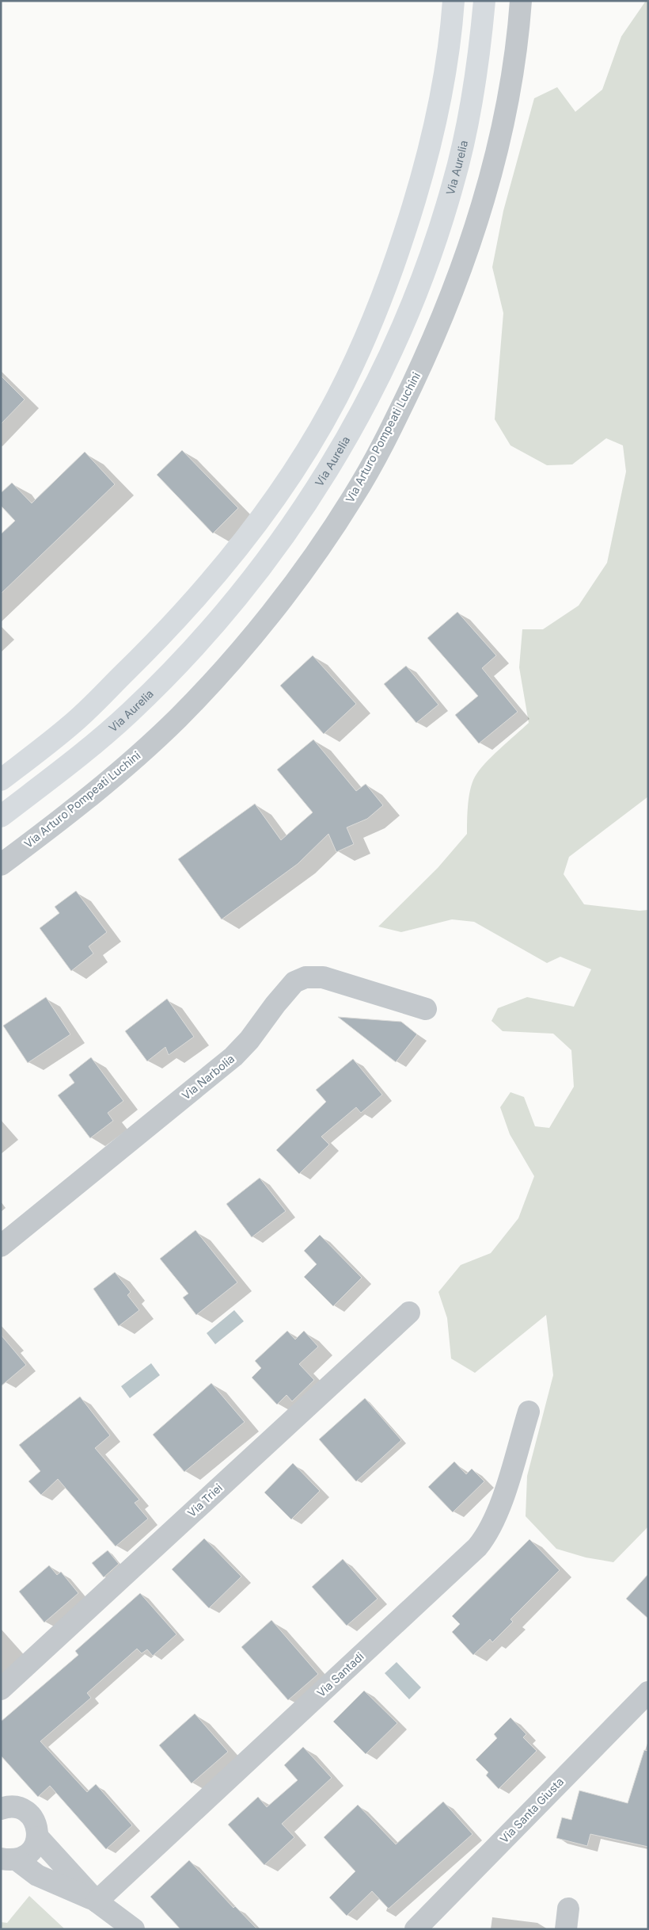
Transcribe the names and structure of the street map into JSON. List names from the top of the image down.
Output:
{
  "streets": {
    "highway": ["Via Aurelia"],
    "street": [
      "Via Arturo Pompeati Luchini",
      "Via Narbolia",
      "Via Triei",
      "Via Santadi",
      "Via Santa Giusta"
    ]
  }
}
